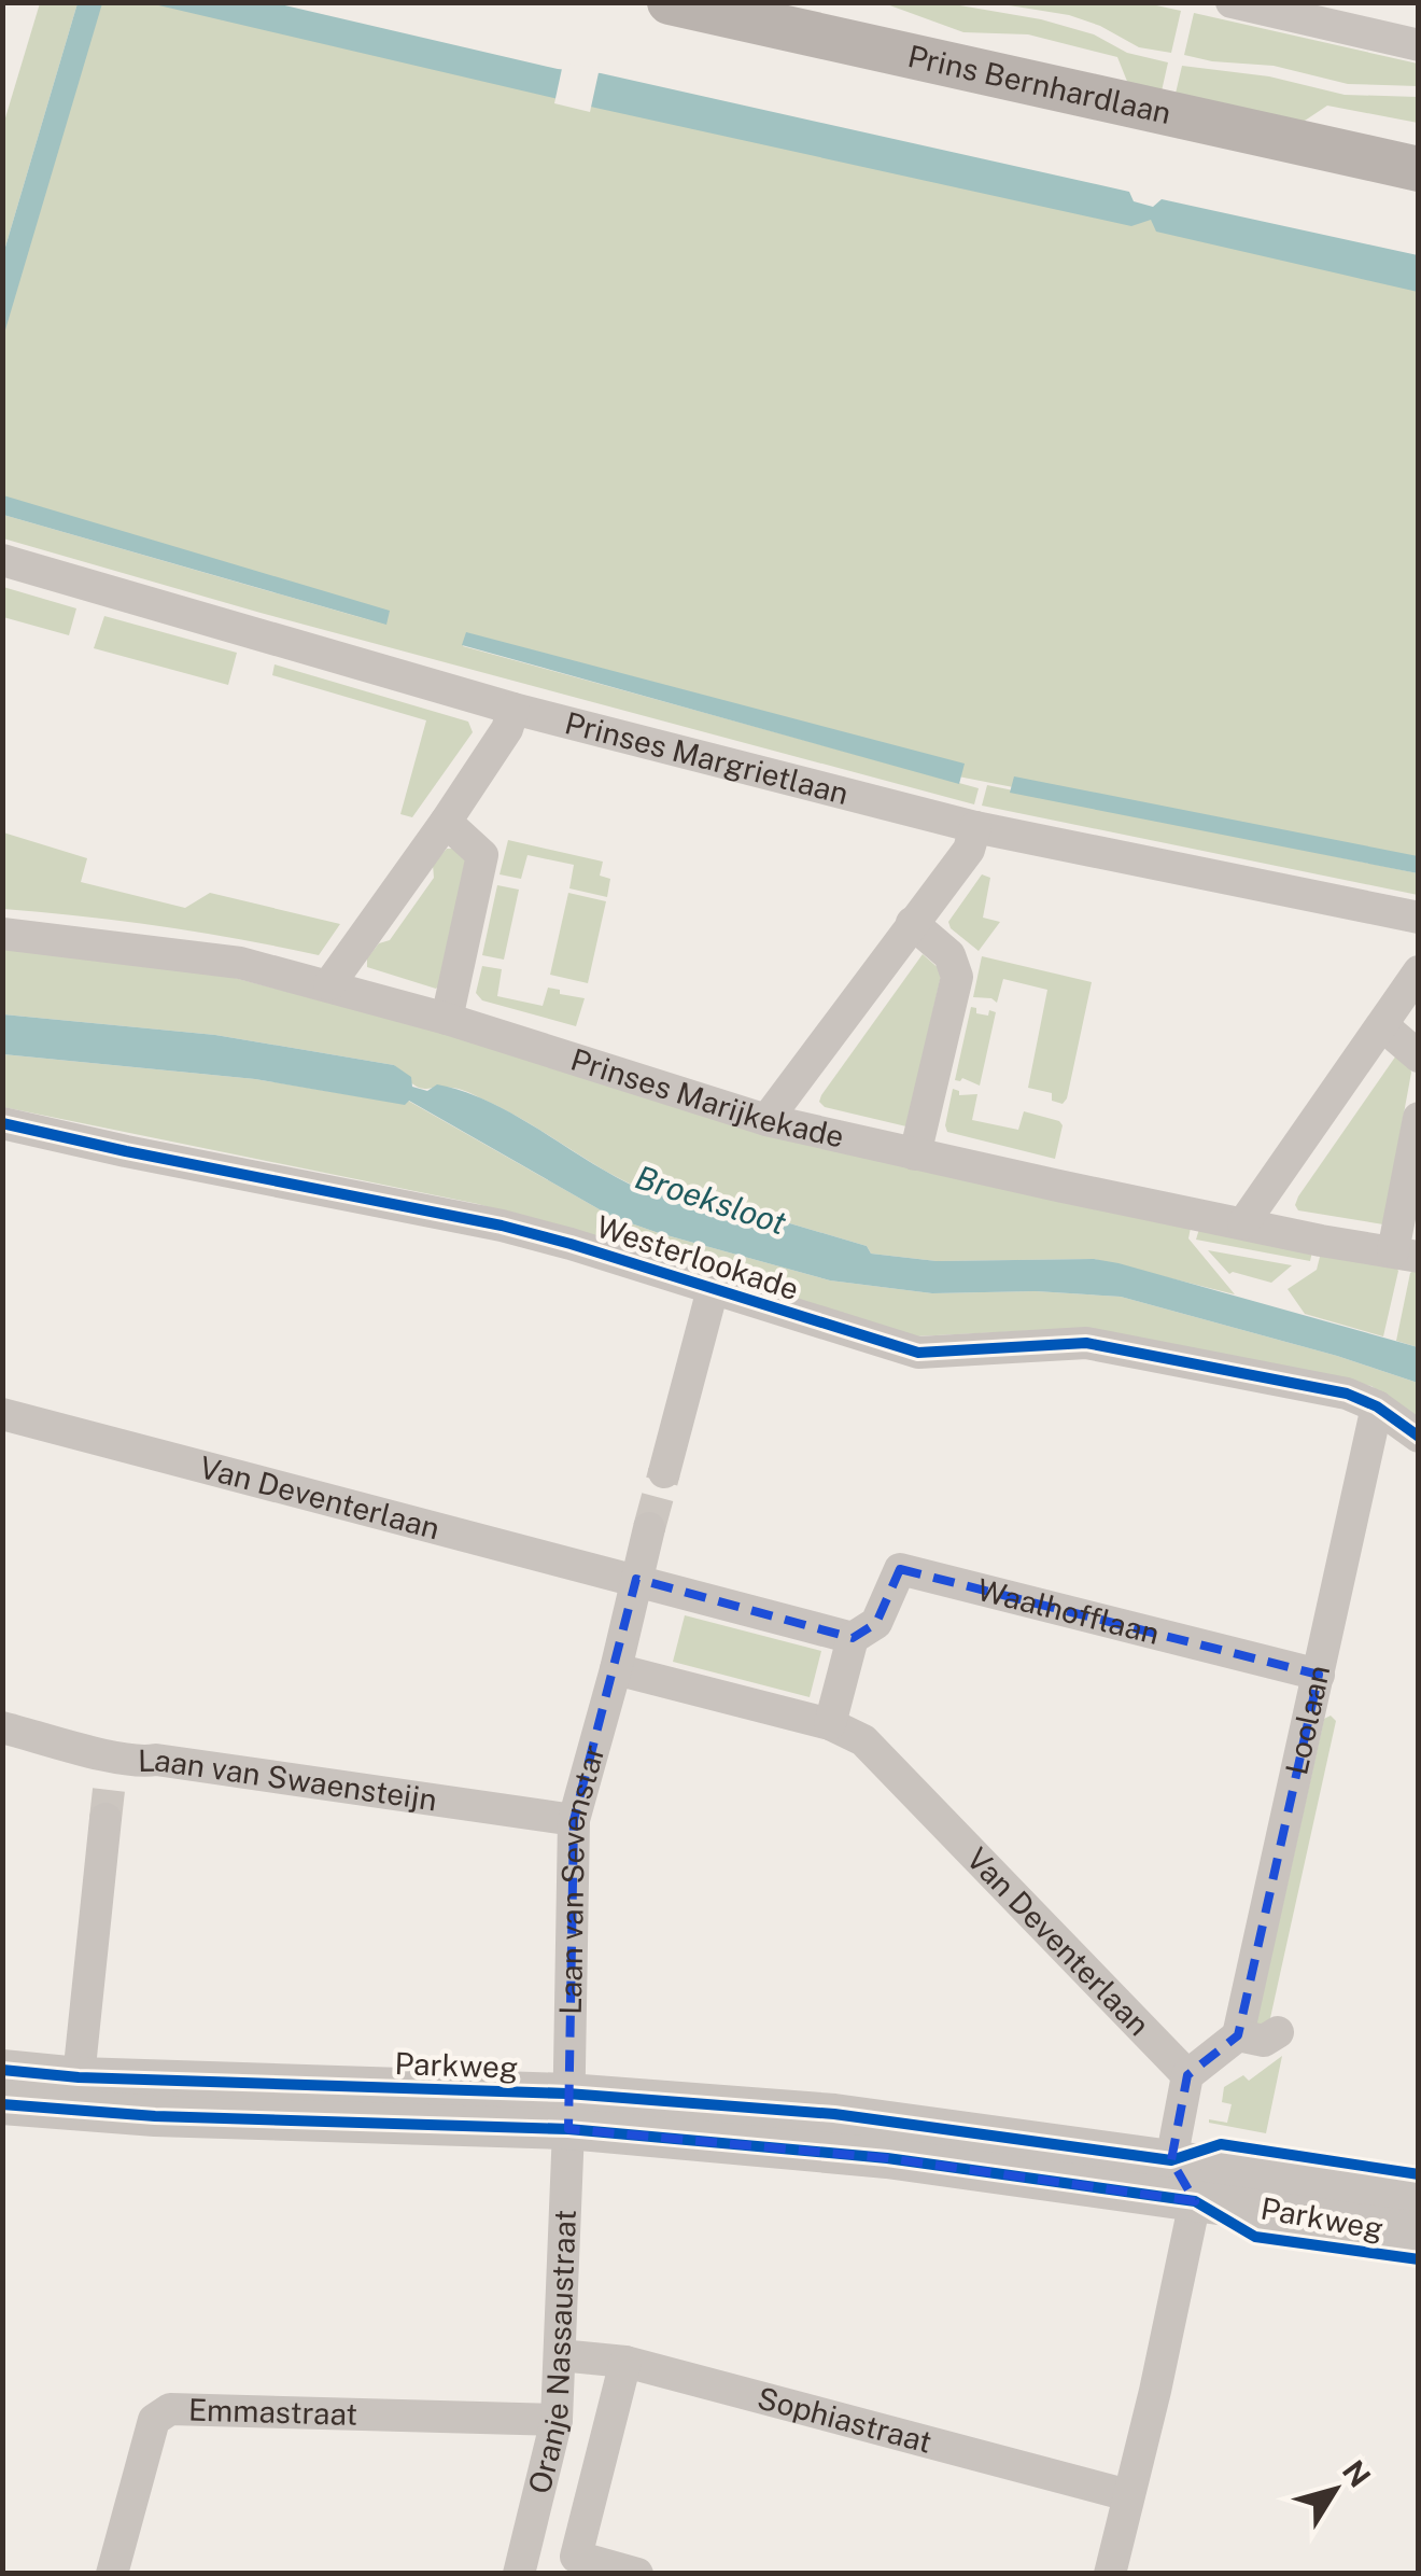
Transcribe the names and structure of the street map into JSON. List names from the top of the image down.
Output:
{
  "streets": {
    "main road": ["Prins Bernhardlaan"],
    "street": [
      "Prinses Margrietlaan",
      "Prinses Marijkekade",
      "Westerlookade",
      "Van Deventerlaan",
      "Waalhofflaan",
      "Loolaan",
      "Laan van Swaensteijn",
      "Laan van Sevenstar",
      "Parkweg",
      "Oranje Nassaustraat",
      "Emmastraat",
      "Sophiastraat"
    ]
  },
  "crossings": [
    ["Westerlookade", "Loolaan"],
    ["Van Deventerlaan", "Waalhofflaan"],
    ["Van Deventerlaan", "Laan van Sevenstar"],
    ["Waalhofflaan", "Loolaan"],
    ["Laan van Swaensteijn", "Laan van Sevenstar"],
    ["Laan van Sevenstar", "Parkweg"],
    ["Laan van Sevenstar", "Oranje Nassaustraat"],
    ["Parkweg", "Oranje Nassaustraat"],
    ["Oranje Nassaustraat", "Emmastraat"],
    ["Oranje Nassaustraat", "Sophiastraat"]
  ],
  "water": ["Broeksloot"],
  "north": "top right"
}
